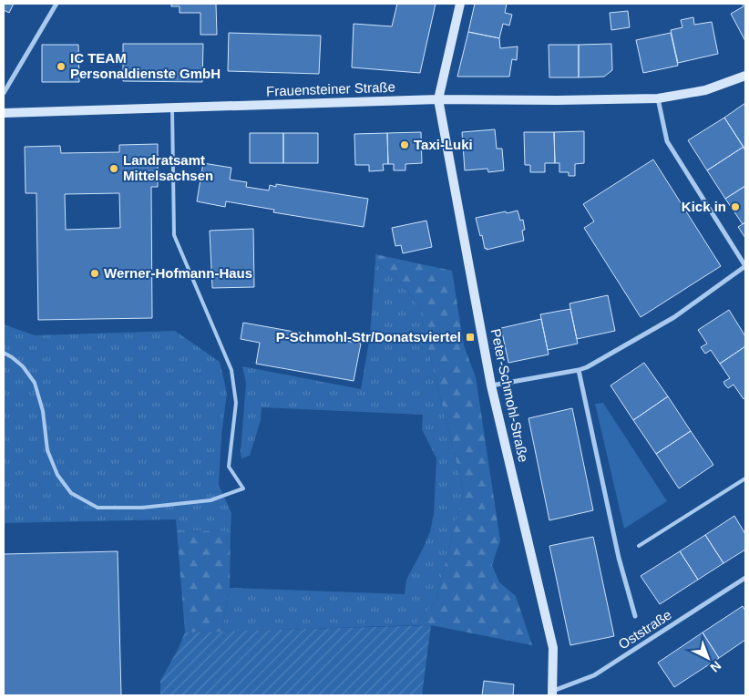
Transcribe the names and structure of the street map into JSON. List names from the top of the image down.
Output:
{
  "streets": {
    "main road": ["Frauensteiner Straße", "Peter-Schmohl-Straße"],
    "street": ["Oststraße"]
  },
  "crossings": [
    ["Frauensteiner Straße", "Peter-Schmohl-Straße"],
    ["Peter-Schmohl-Straße", "Oststraße"]
  ],
  "places": {
    "other": [
      "IC TEAM Personaldienste GmbH",
      "Taxi-Luki",
      "Landratsamt Mittelsachsen",
      "Kick in",
      "Werner-Hofmann-Haus"
    ],
    "transit": ["P-Schmohl-Str/Donatsviertel"]
  },
  "north": "bottom right"
}
